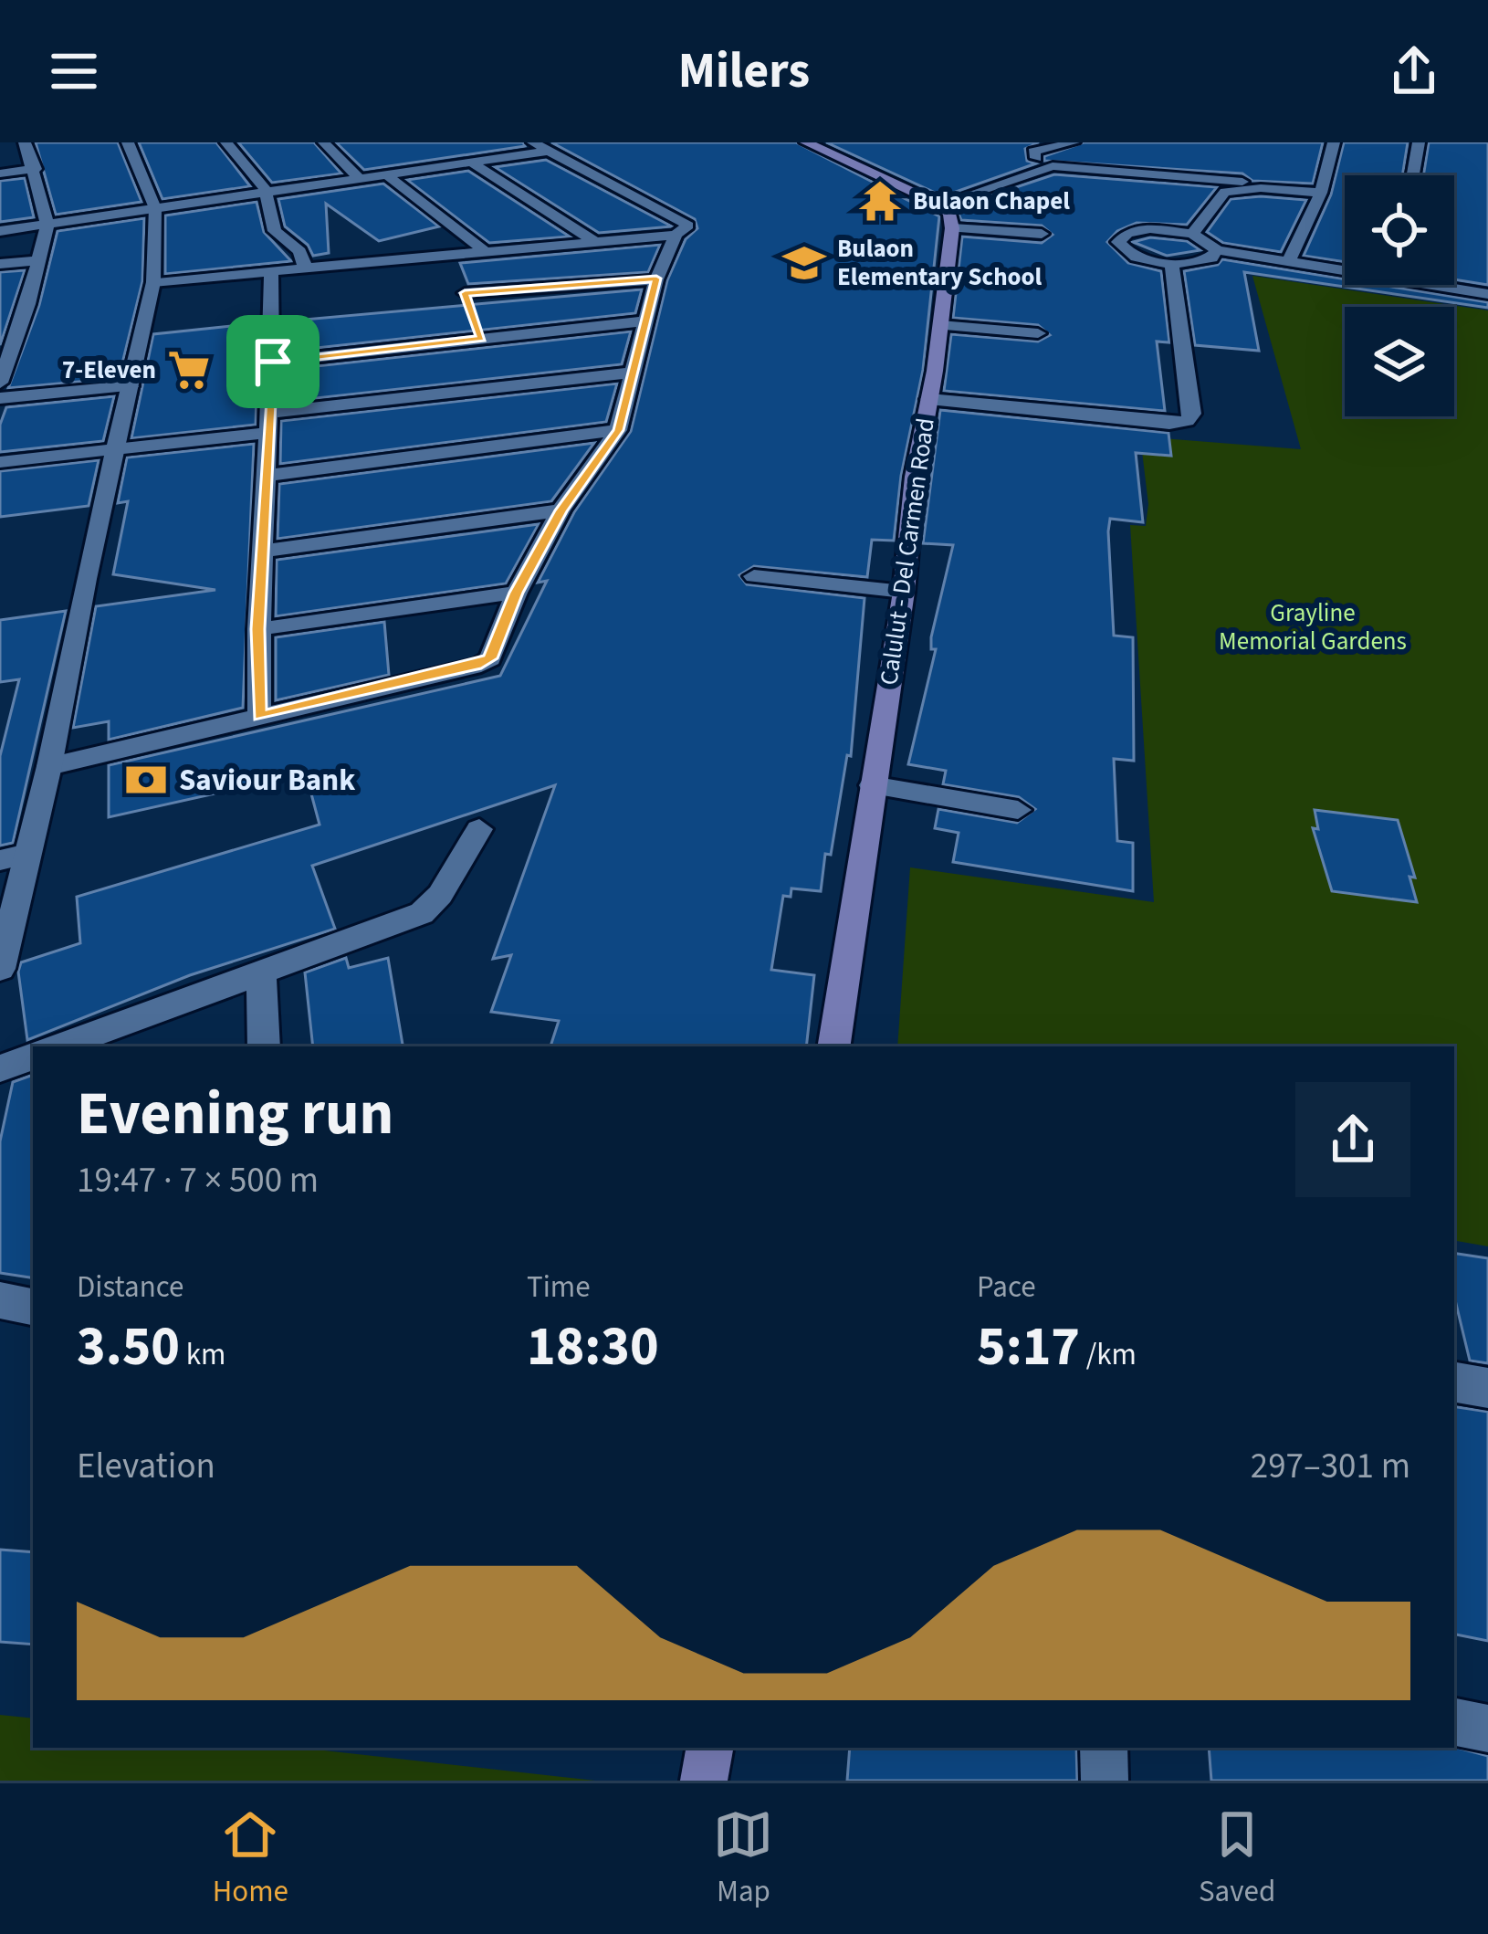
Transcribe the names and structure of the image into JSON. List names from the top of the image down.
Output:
{
  "streets": {
    "main road": ["Calulut - Del Carmen Road"]
  },
  "parks": ["Grayline Memorial Gardens"],
  "places": {
    "temple": ["Bulaon Chapel"],
    "school or university": ["Bulaon Elementary School"],
    "supermarket": ["7-Eleven"],
    "bank": ["Saviour Bank"]
  },
  "page": {
    "header": "Milers",
    "heading": ["Evening run", "19:47 · 7 × 500 m"],
    "stats": [
      ["Distance", "3.50 km"],
      ["Time", "18:30"],
      ["Pace", "5:17 /km"]
    ],
    "chart": ["Elevation", "297–301 m"],
    "tabs": ["Home", "Map", "Saved"]
  }
}
